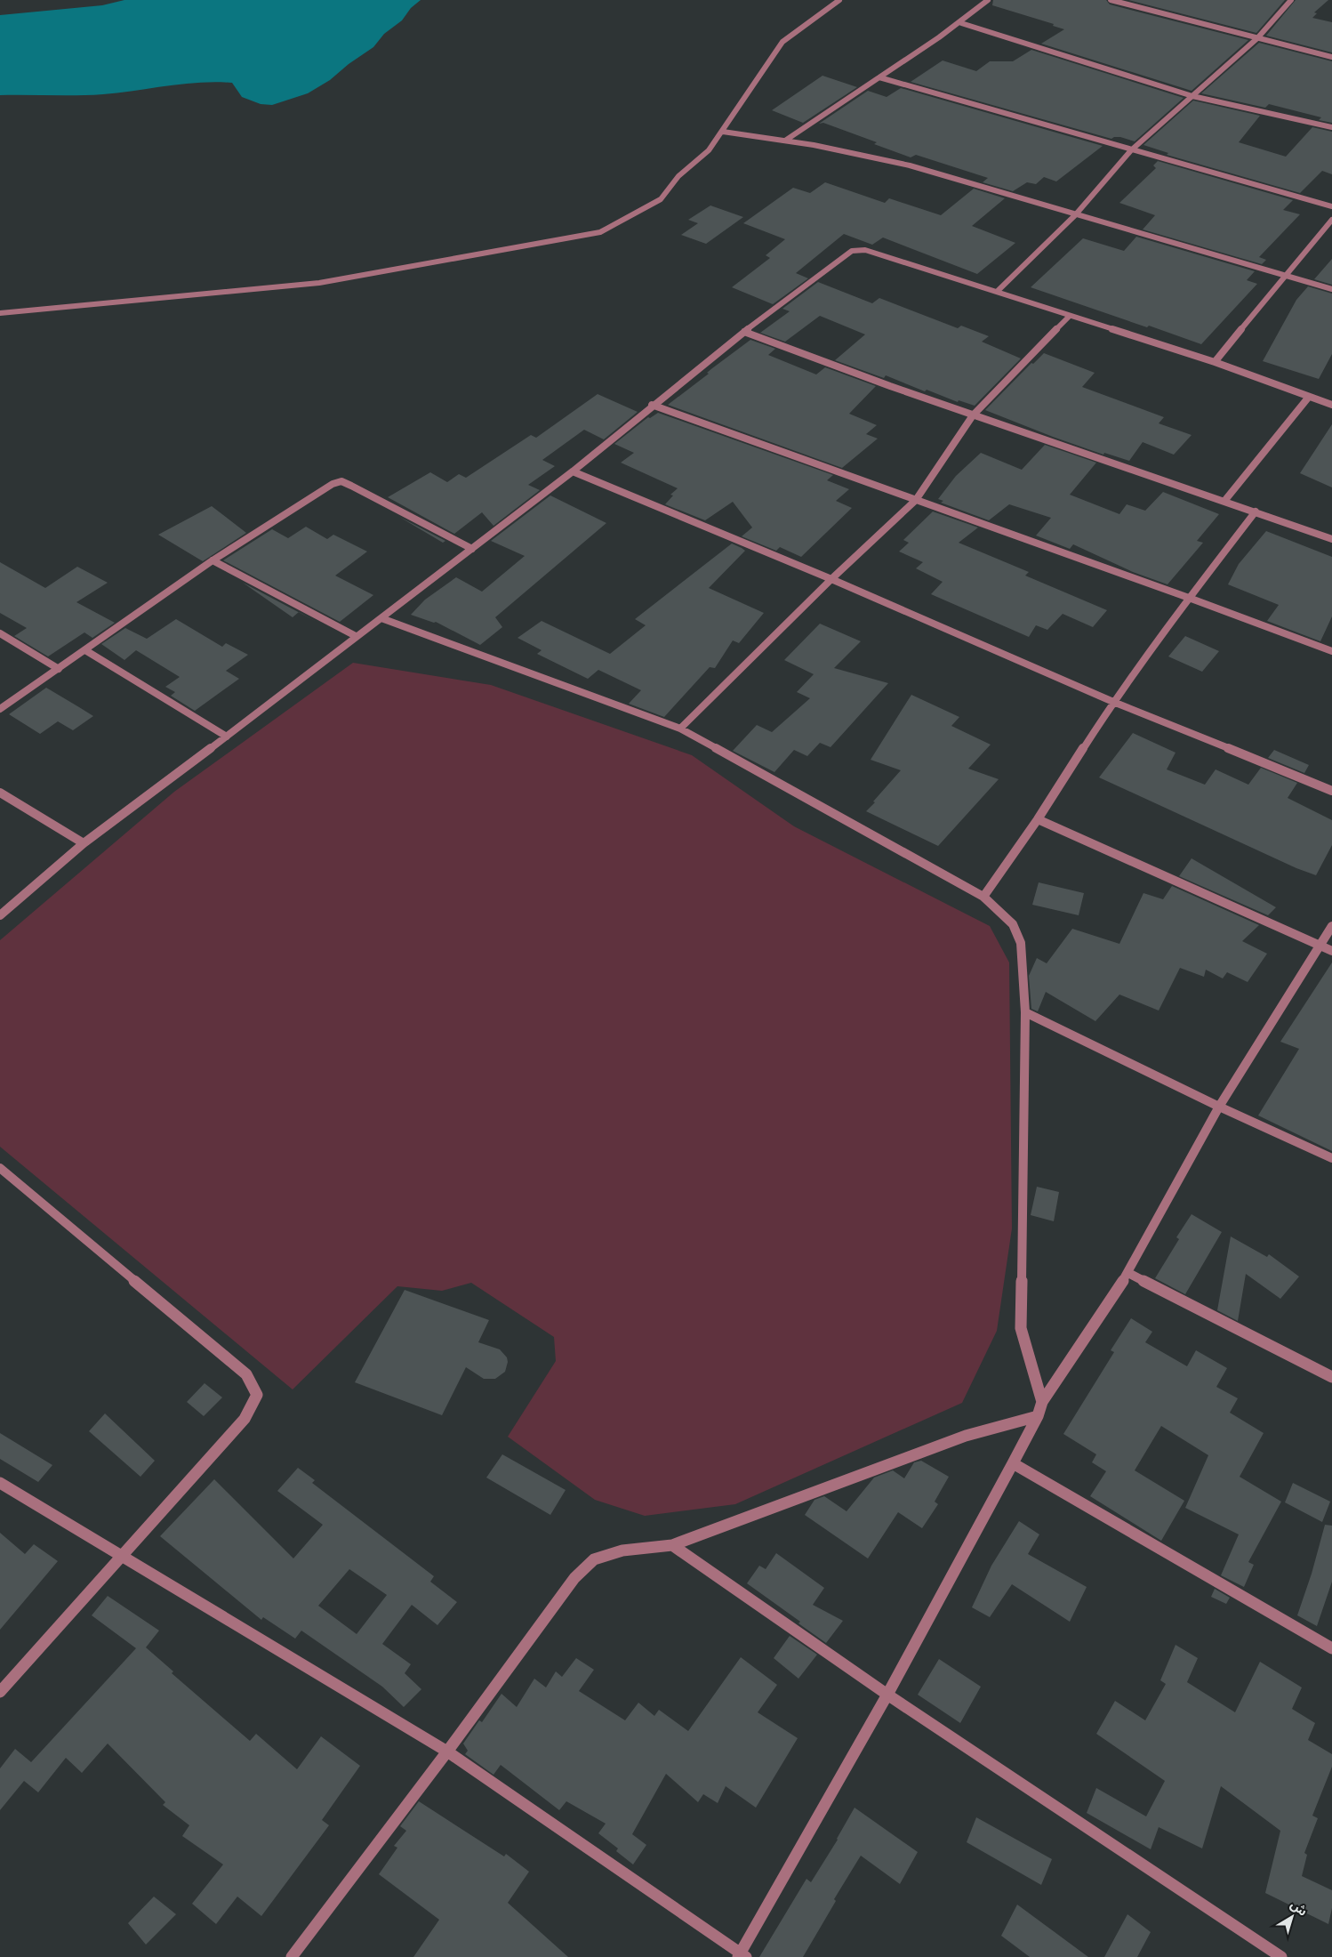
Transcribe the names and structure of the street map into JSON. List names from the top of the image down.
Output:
{
  "north": "top right"
}
